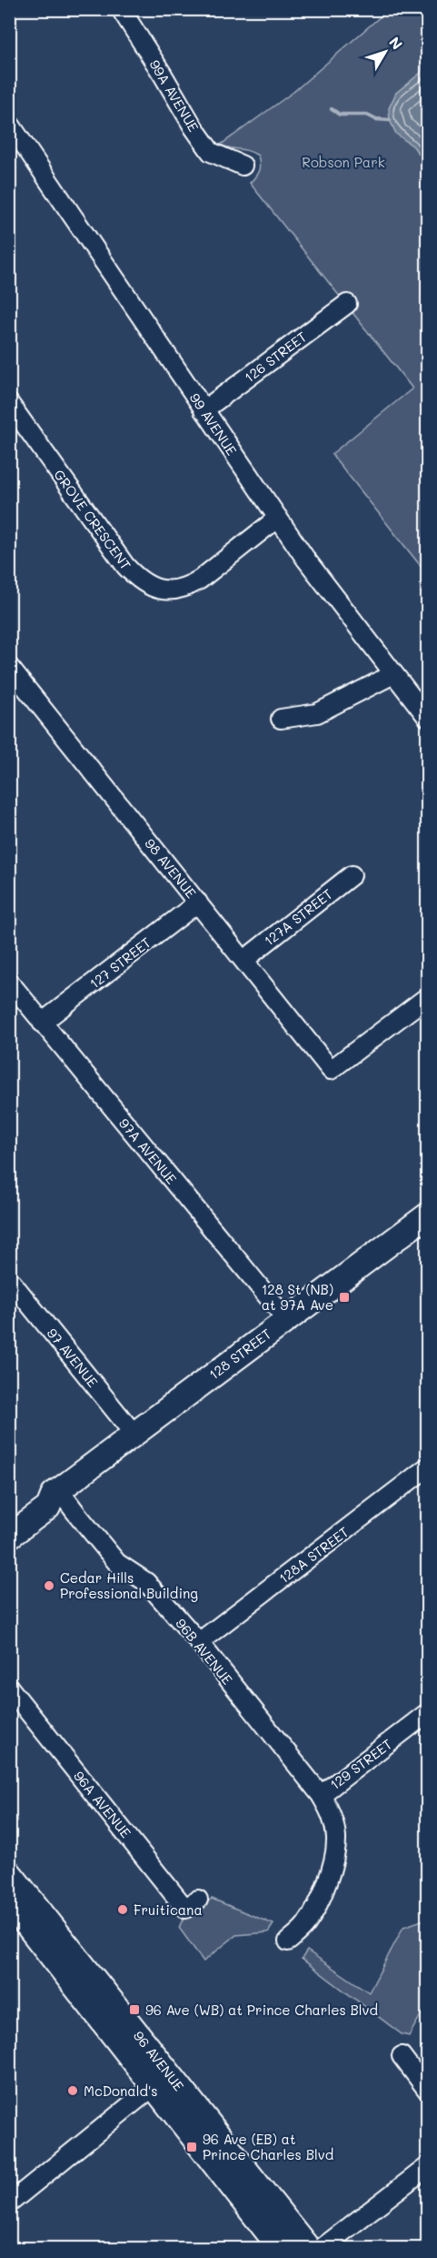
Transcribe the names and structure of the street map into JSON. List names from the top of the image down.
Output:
{
  "streets": {
    "main road": ["128 STREET", "96 AVENUE"],
    "street": [
      "99A AVENUE",
      "126 STREET",
      "99 AVENUE",
      "GROVE CRESCENT",
      "98 AVENUE",
      "127A STREET",
      "127 STREET",
      "97A AVENUE",
      "97 AVENUE",
      "128A STREET",
      "96B AVENUE",
      "129 STREET",
      "96A AVENUE"
    ]
  },
  "crossings": [
    ["126 STREET", "99 AVENUE"],
    ["99 AVENUE", "GROVE CRESCENT"],
    ["98 AVENUE", "127A STREET"],
    ["98 AVENUE", "127 STREET"],
    ["127 STREET", "97A AVENUE"],
    ["97A AVENUE", "128 STREET"],
    ["128 STREET", "97 AVENUE"],
    ["128 STREET", "96B AVENUE"],
    ["128A STREET", "96B AVENUE"],
    ["96B AVENUE", "129 STREET"]
  ],
  "parks": ["Robson Park"],
  "places": {
    "transit": ["128 St (NB) at 97A Ave", "96 Ave (WB) at Prince Charles Blvd", "96 Ave (EB) at Prince Charles Blvd"],
    "other": ["Cedar Hills Professional Building", "Fruiticana", "McDonald's"]
  },
  "north": "top right"
}
